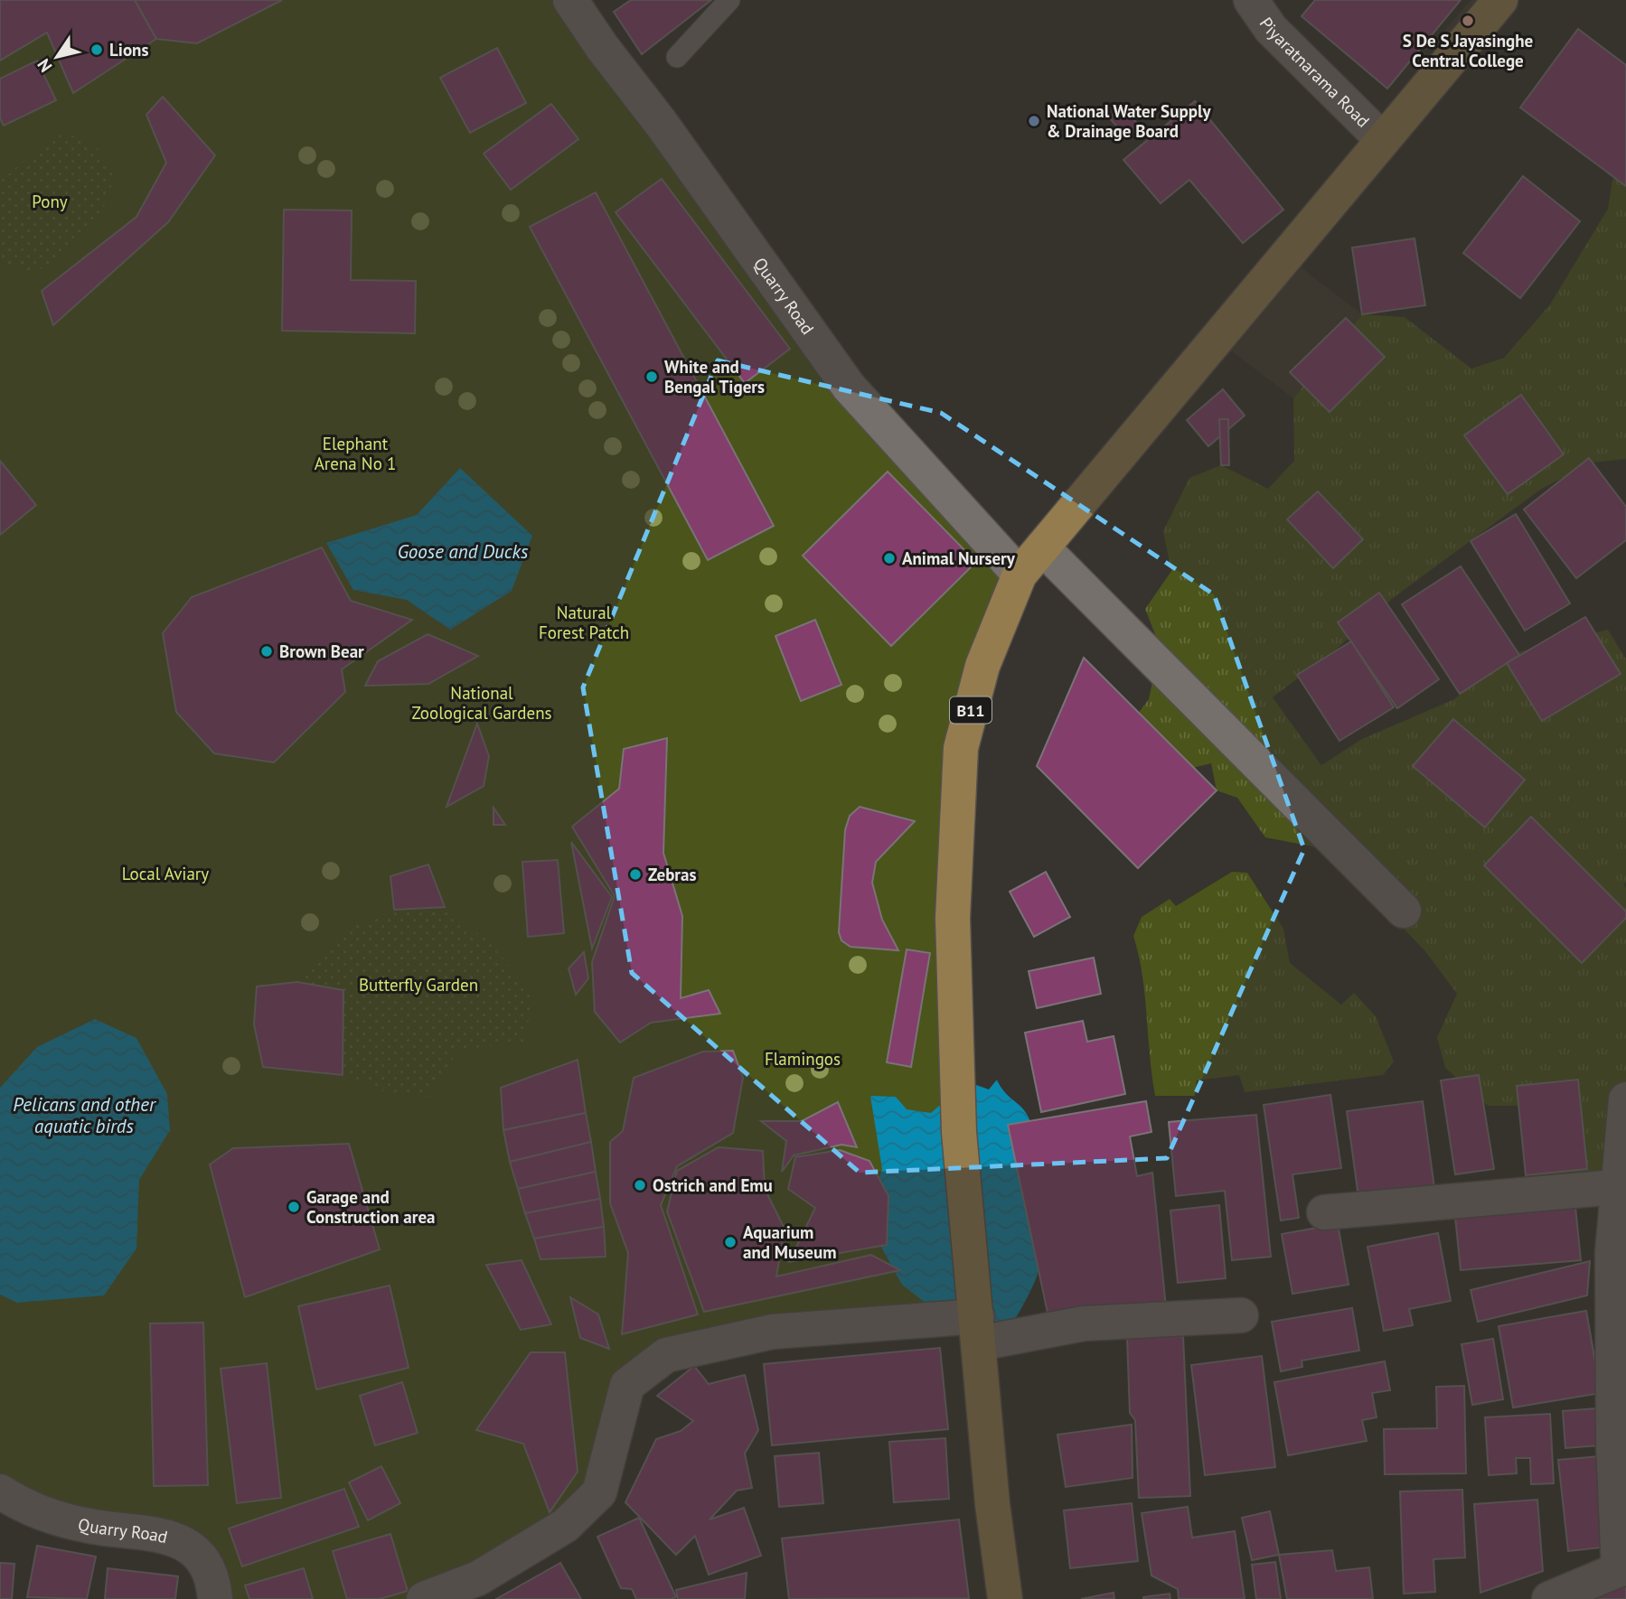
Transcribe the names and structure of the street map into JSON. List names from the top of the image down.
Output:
{
  "streets": {
    "main road": ["B11"],
    "street": ["Piyaratnarama Road", "Quarry Road"]
  },
  "crossings": [
    ["Piyaratnarama Road", "B11"],
    ["Quarry Road", "B11"]
  ],
  "water": ["Goose and Ducks", "Pelicans and other aquatic birds"],
  "parks": [
    "Pony",
    "Elephant Arena No 1",
    "Natural Forest Patch",
    "National Zoological Gardens",
    "Local Aviary",
    "Butterfly Garden",
    "Flamingos"
  ],
  "places": [
    "S De S Jayasinghe Central College",
    "Lions",
    "National Water Supply & Drainage Board",
    "White and Bengal Tigers",
    "Animal Nursery",
    "Brown Bear",
    "Zebras",
    "Ostrich and Emu",
    "Garage and Construction area",
    "Aquarium and Museum"
  ],
  "north": "bottom left"
}
